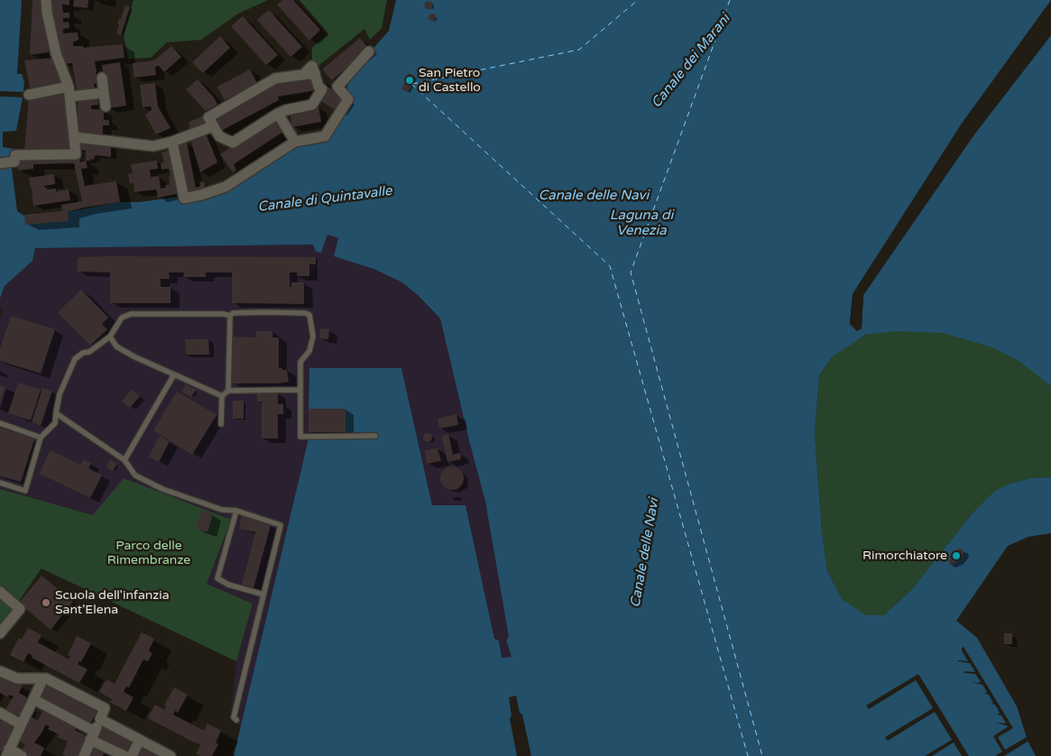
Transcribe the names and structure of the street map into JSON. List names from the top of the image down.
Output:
{
  "water": [
    "Canale dei Marani",
    "Canale delle Navi",
    "Canale di Quintavalle",
    "Laguna di Venezia"
  ],
  "parks": ["Parco delle Rimembranze"],
  "places": ["San Pietro di Castello", "Rimorchiatore", "Scuola dell'infanzia Sant'Elena"]
}
